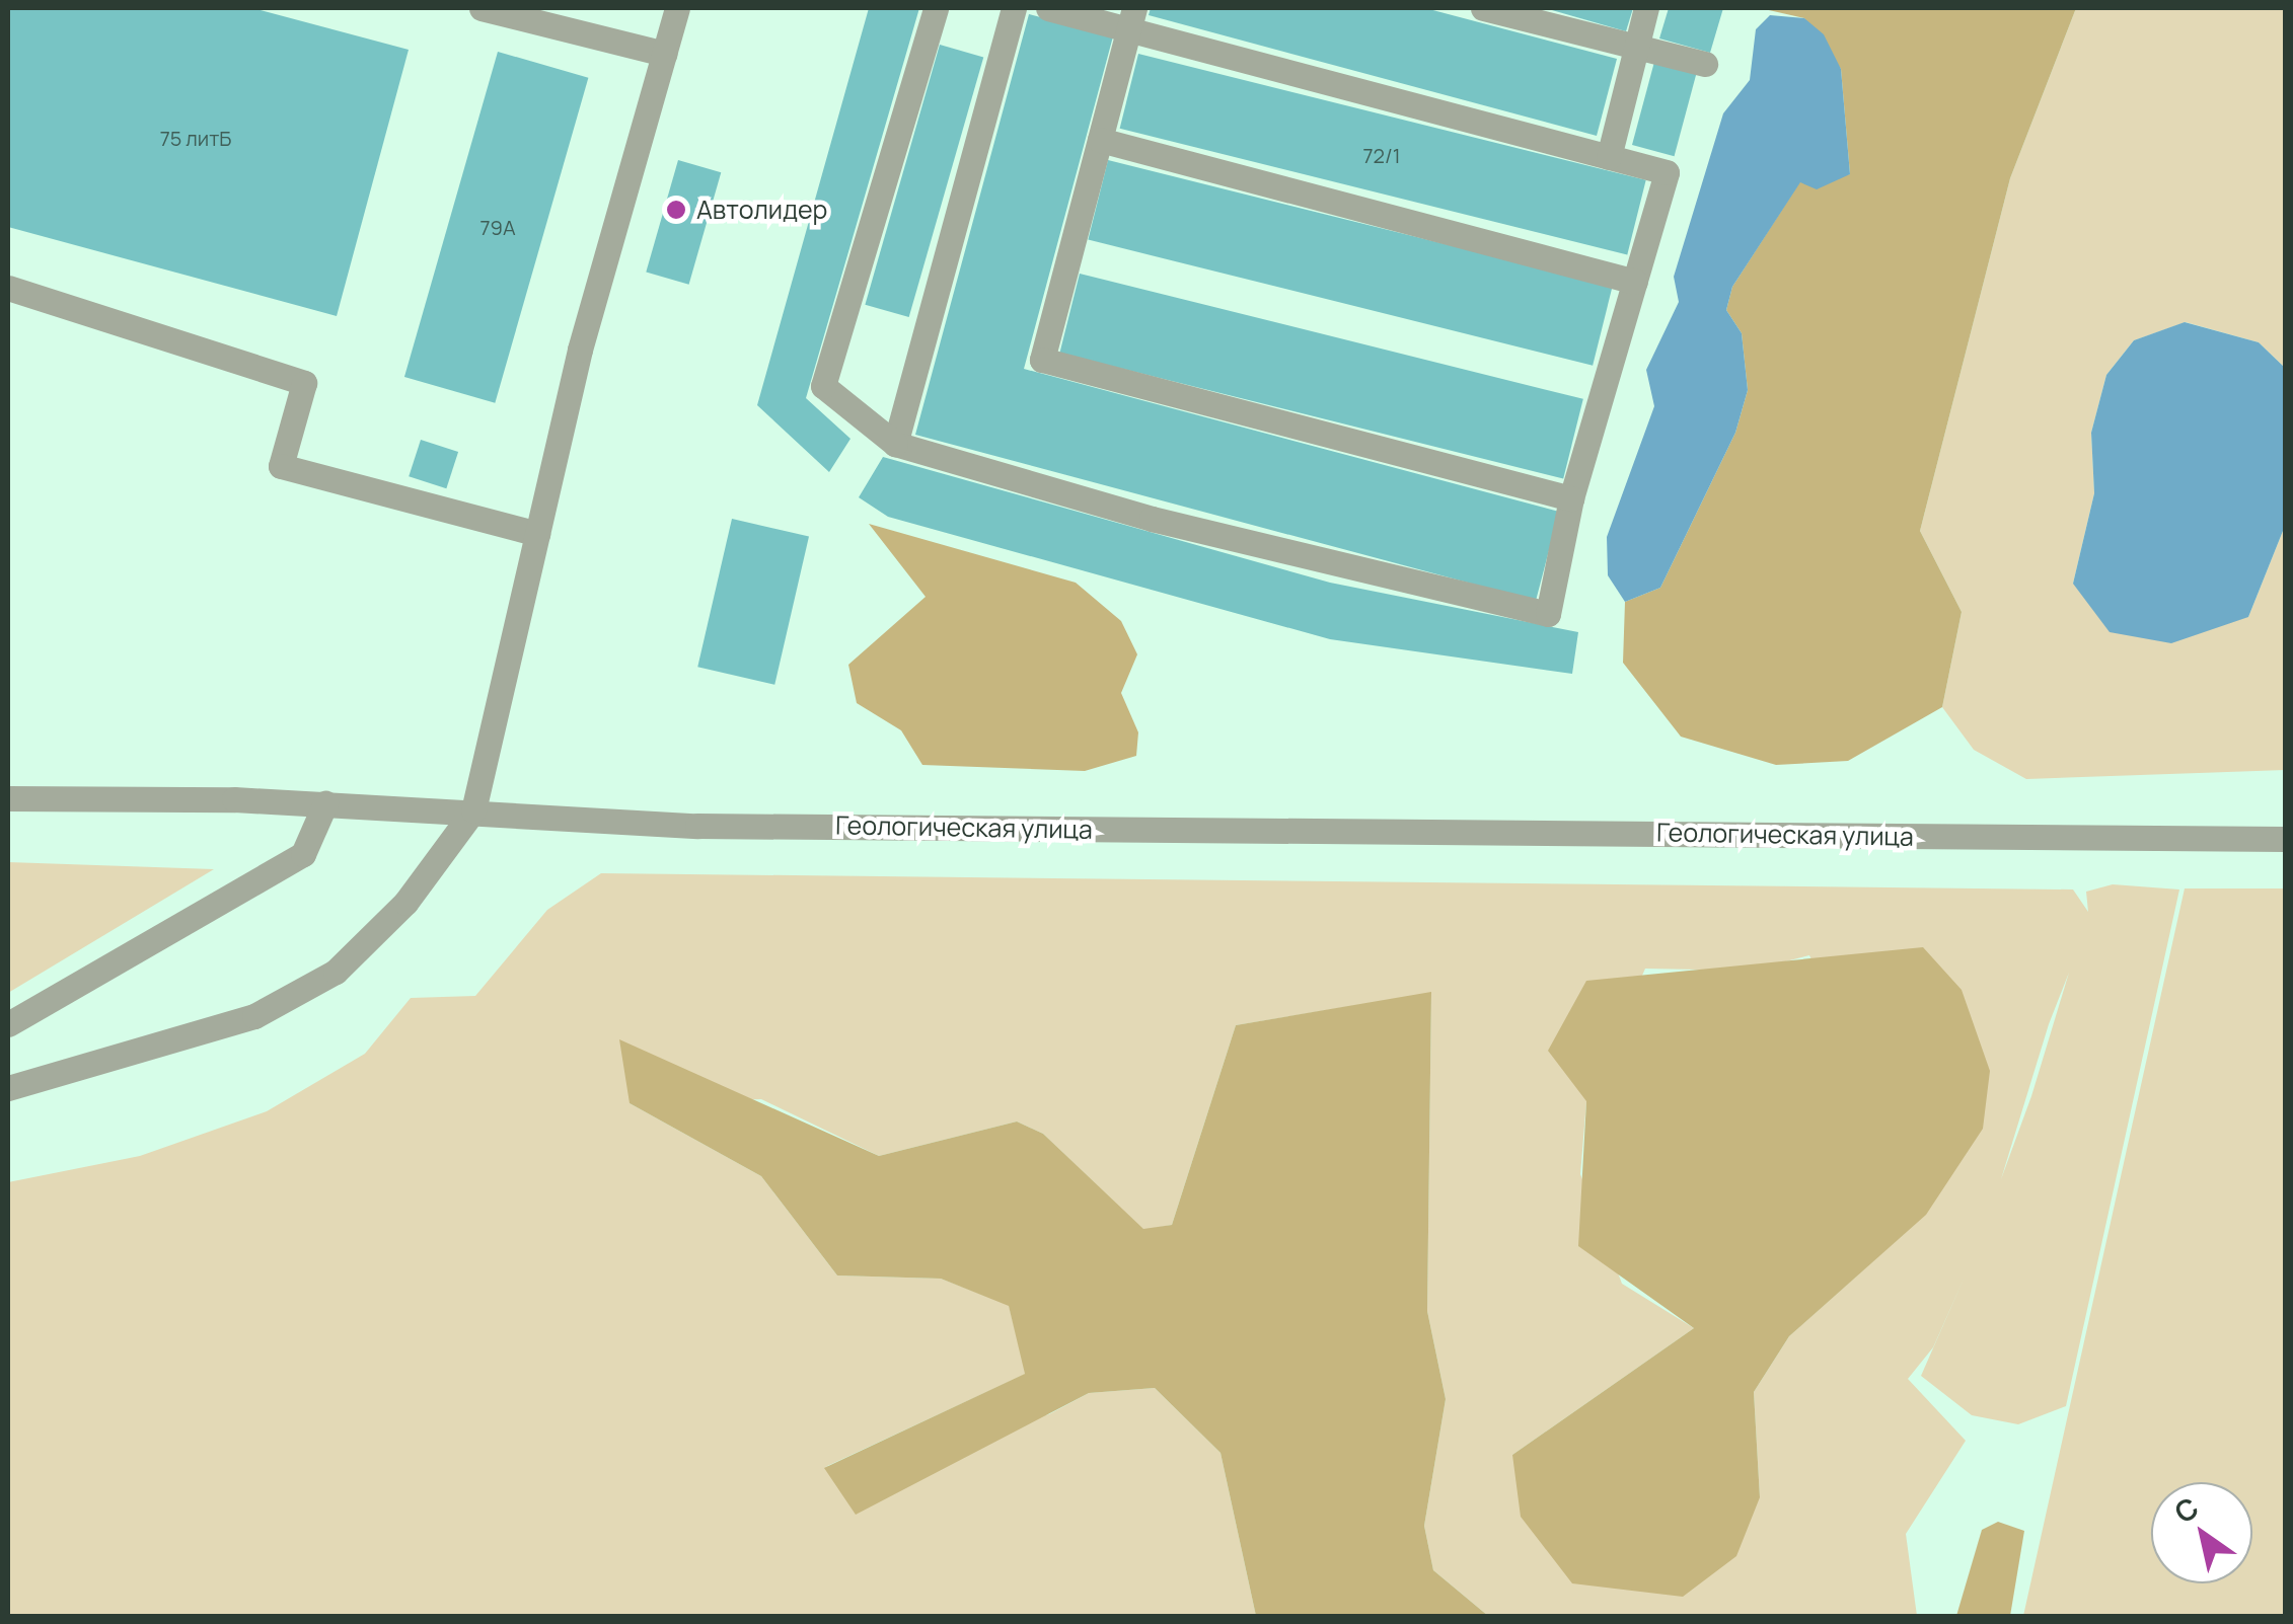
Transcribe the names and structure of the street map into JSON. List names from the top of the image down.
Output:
{
  "streets": {
    "street": ["Геологическая улица"]
  },
  "places": ["Автолидер"],
  "house_numbers": ["75 литБ", "72/1", "79А"],
  "north": "top left"
}
